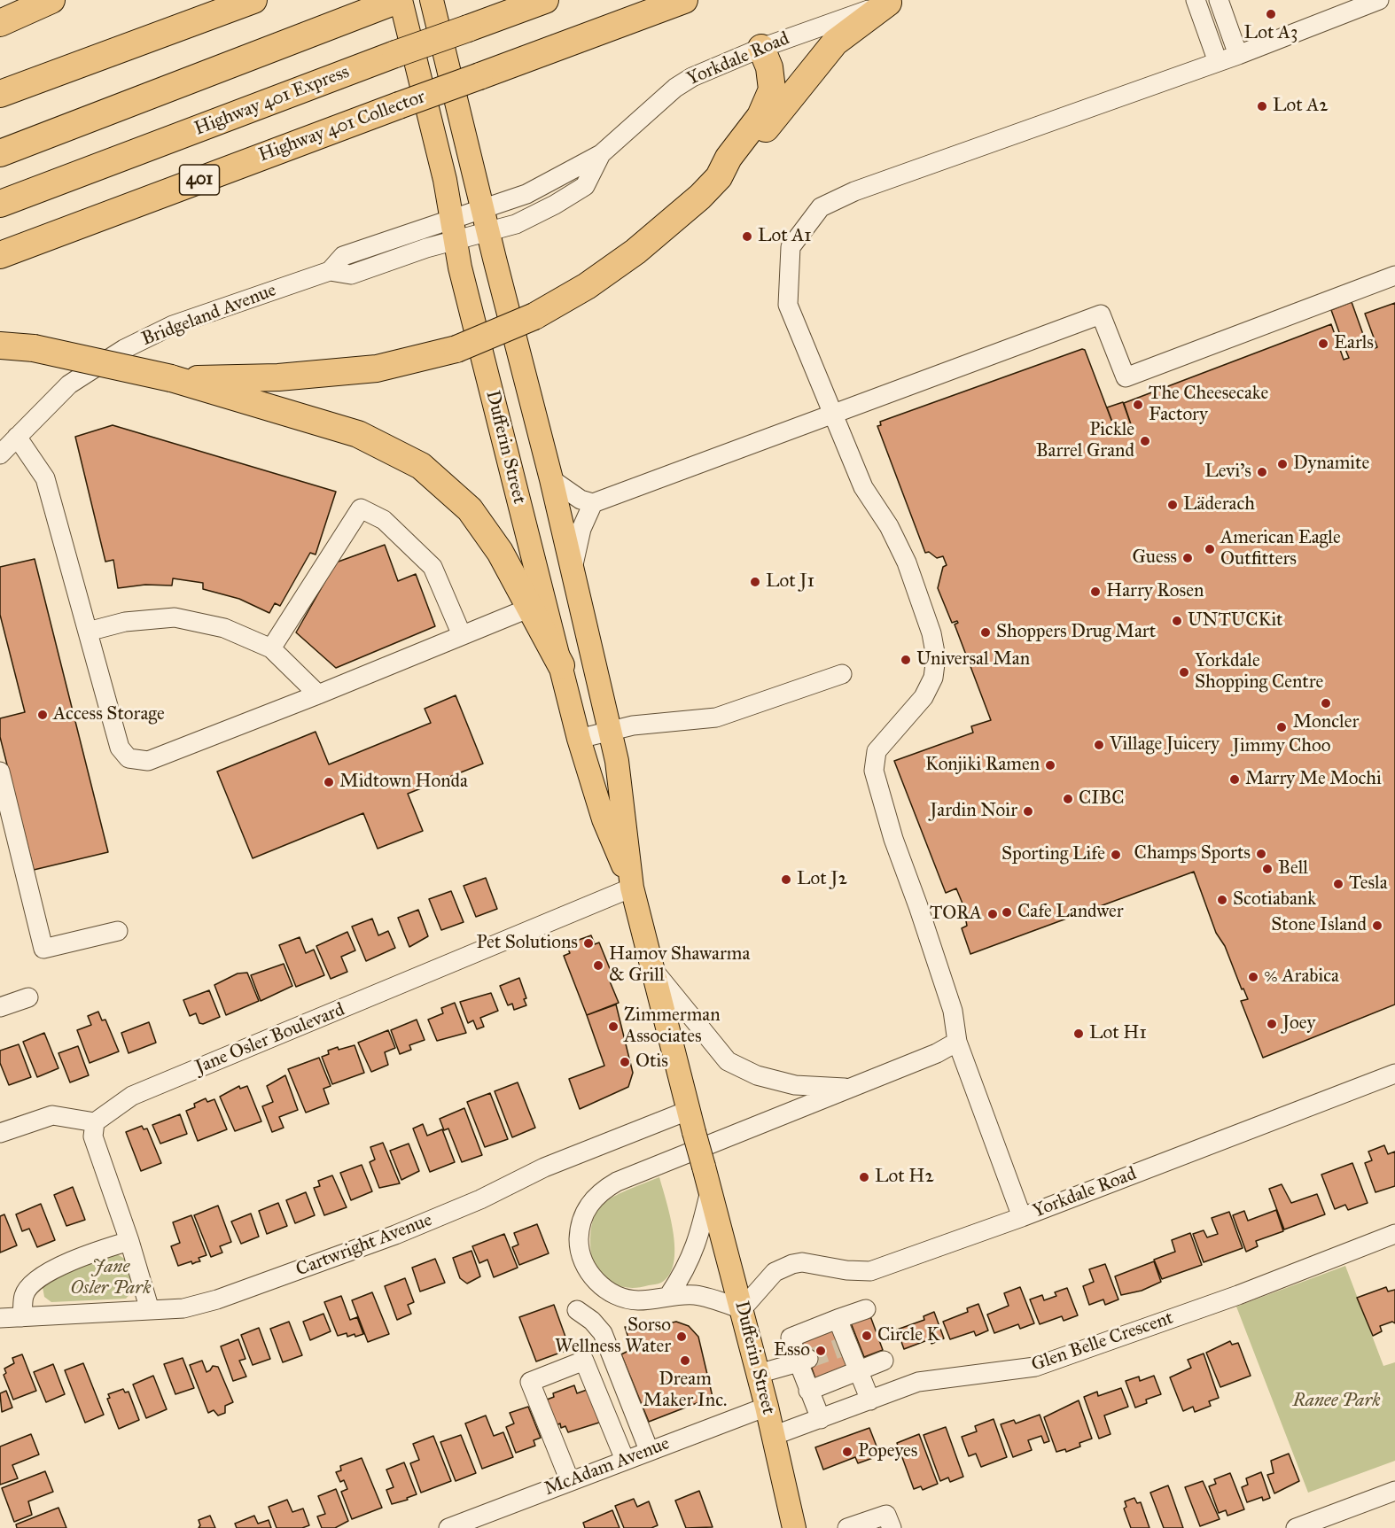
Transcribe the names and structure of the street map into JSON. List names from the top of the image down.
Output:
{
  "streets": {
    "highway": ["Highway 401 Express", "Highway 401 Collector", "401"],
    "main road": ["Dufferin Street"],
    "street": [
      "Yorkdale Road",
      "Bridgeland Avenue",
      "Jane Osler Boulevard",
      "Cartwright Avenue",
      "Glen Belle Crescent",
      "McAdam Avenue"
    ]
  },
  "crossings": [
    ["Yorkdale Road", "Bridgeland Avenue"],
    ["Yorkdale Road", "Dufferin Street"],
    ["Bridgeland Avenue", "Dufferin Street"],
    ["Dufferin Street", "Jane Osler Boulevard"],
    ["Dufferin Street", "Cartwright Avenue"],
    ["Dufferin Street", "Glen Belle Crescent"],
    ["Dufferin Street", "McAdam Avenue"]
  ],
  "parks": ["Jane Osler Park", "Ranee Park"],
  "places": [
    "Lot A3",
    "Lot A2",
    "Lot A1",
    "Earls",
    "The Cheesecake Factory",
    "Pickle Barrel Grand",
    "Dynamite",
    "Levi's",
    "Läderach",
    "American Eagle Outfitters",
    "Guess",
    "Lot J1",
    "Harry Rosen",
    "UNTUCKit",
    "Shoppers Drug Mart",
    "Universal Man",
    "Yorkdale Shopping Centre",
    "Moncler",
    "Access Storage",
    "Jimmy Choo",
    "Village Juicery",
    "Konjiki Ramen",
    "Marry Me Mochi",
    "Midtown Honda",
    "CIBC",
    "Jardin Noir",
    "Champs Sports",
    "Sporting Life",
    "Bell",
    "Lot J2",
    "Tesla",
    "Scotiabank",
    "Cafe Landwer",
    "TORA",
    "Stone Island",
    "Pet Solutions",
    "Hamov Shawarma & Grill",
    "% Arabica",
    "Joey",
    "Zimmerman Associates",
    "Lot H1",
    "Otis",
    "Lot H2",
    "Circle K",
    "Sorso Wellness Water",
    "Esso",
    "Dream Maker Inc.",
    "Popeyes"
  ]
}
